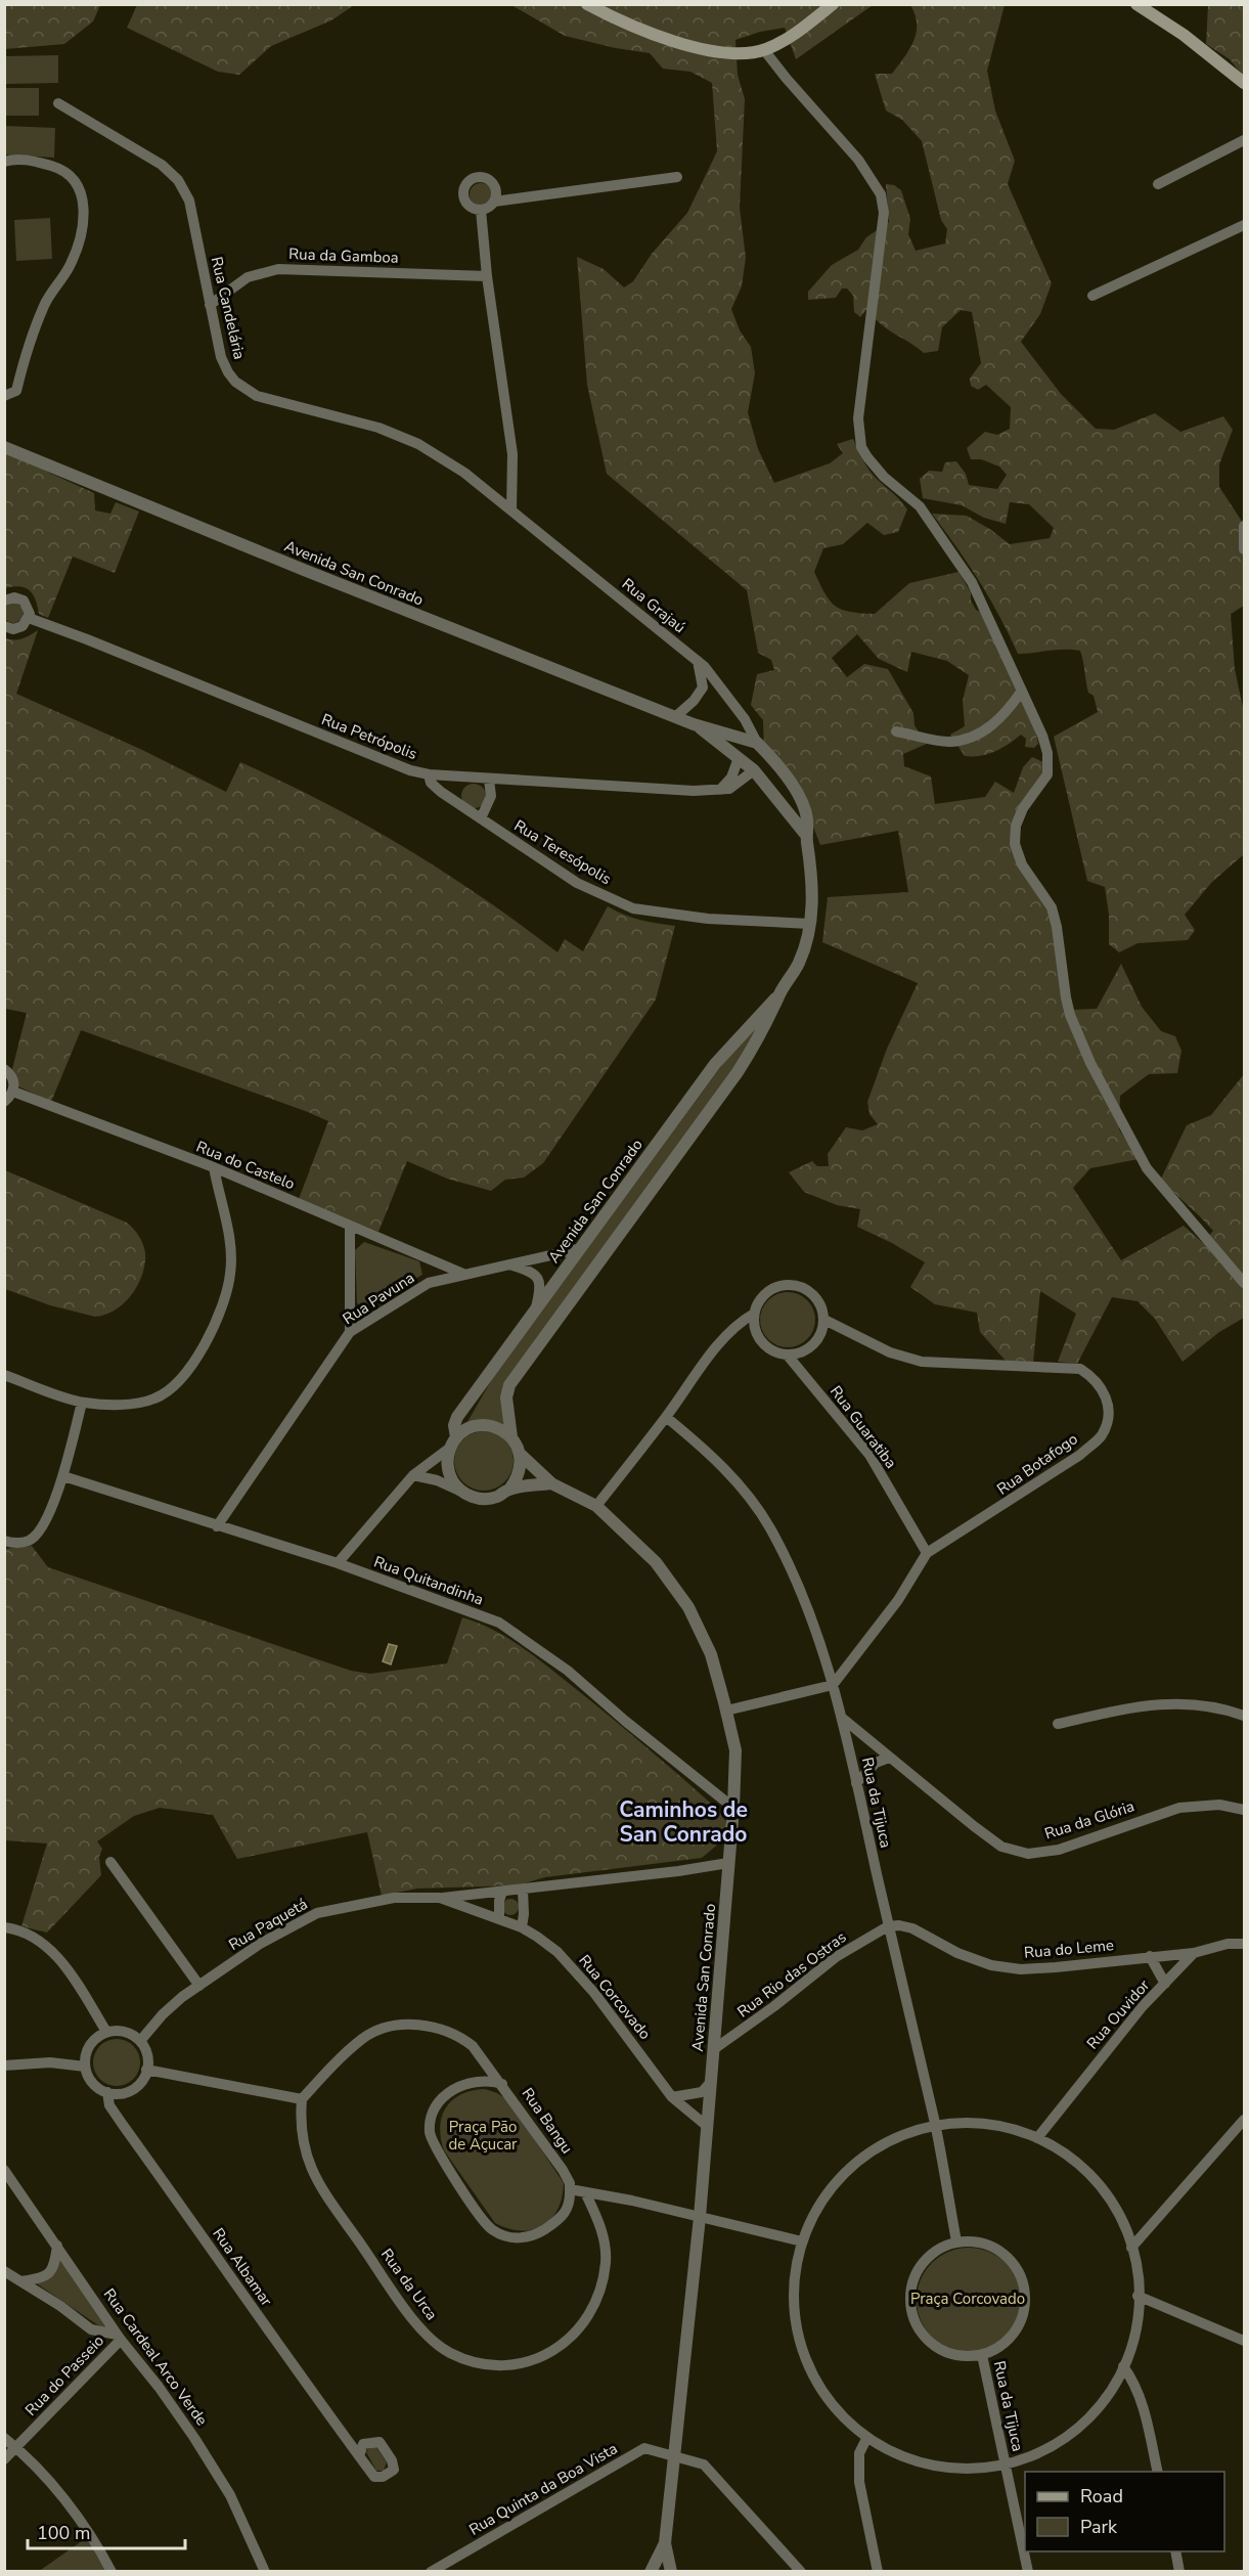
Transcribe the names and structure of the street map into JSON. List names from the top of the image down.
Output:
{
  "streets": {
    "street": [
      "Rua da Gamboa",
      "Rua Candelária",
      "Avenida San Conrado",
      "Rua Grajaú",
      "Rua Petrópolis",
      "Rua Teresópolis",
      "Rua do Castelo",
      "Rua Pavuna",
      "Rua Guaratiba",
      "Rua Botafogo",
      "Rua Quitandinha",
      "Rua da Tijuca",
      "Rua da Glória",
      "Rua Paquetá",
      "Rua do Leme",
      "Rua Rio das Ostras",
      "Rua Corcovado",
      "Rua Ouvidor",
      "Rua Bangu",
      "Rua Albamar",
      "Rua da Urca",
      "Rua Cardeal Arco Verde",
      "Rua do Passeio",
      "Rua Quinta da Boa Vista"
    ]
  },
  "crossings": [
    ["Rua da Gamboa", "Rua Candelária"],
    ["Rua Candelária", "Rua Grajaú"],
    ["Avenida San Conrado", "Rua Grajaú"],
    ["Avenida San Conrado", "Rua Petrópolis"],
    ["Avenida San Conrado", "Rua Teresópolis"],
    ["Avenida San Conrado", "Rua Pavuna"],
    ["Avenida San Conrado", "Rua Quitandinha"],
    ["Avenida San Conrado", "Rua Paquetá"],
    ["Avenida San Conrado", "Rua Rio das Ostras"],
    ["Avenida San Conrado", "Rua Corcovado"],
    ["Avenida San Conrado", "Rua Quinta da Boa Vista"],
    ["Rua Petrópolis", "Rua Teresópolis"],
    ["Rua do Castelo", "Rua Pavuna"],
    ["Rua Pavuna", "Rua Quitandinha"],
    ["Rua Guaratiba", "Rua Botafogo"],
    ["Rua Botafogo", "Rua da Tijuca"],
    ["Rua da Tijuca", "Rua da Glória"],
    ["Rua da Tijuca", "Rua do Leme"],
    ["Rua da Tijuca", "Rua Rio das Ostras"],
    ["Rua Paquetá", "Rua Corcovado"],
    ["Rua Paquetá", "Rua Albamar"],
    ["Rua do Leme", "Rua Rio das Ostras"],
    ["Rua do Leme", "Rua Ouvidor"],
    ["Rua Bangu", "Rua da Urca"],
    ["Rua Cardeal Arco Verde", "Rua do Passeio"]
  ],
  "districts": ["Caminhos de San Conrado"],
  "parks": ["Praça Pão de Açucar", "Praça Corcovado"],
  "legend": ["Road", "Park"],
  "scale_bar": "100 m"
}
